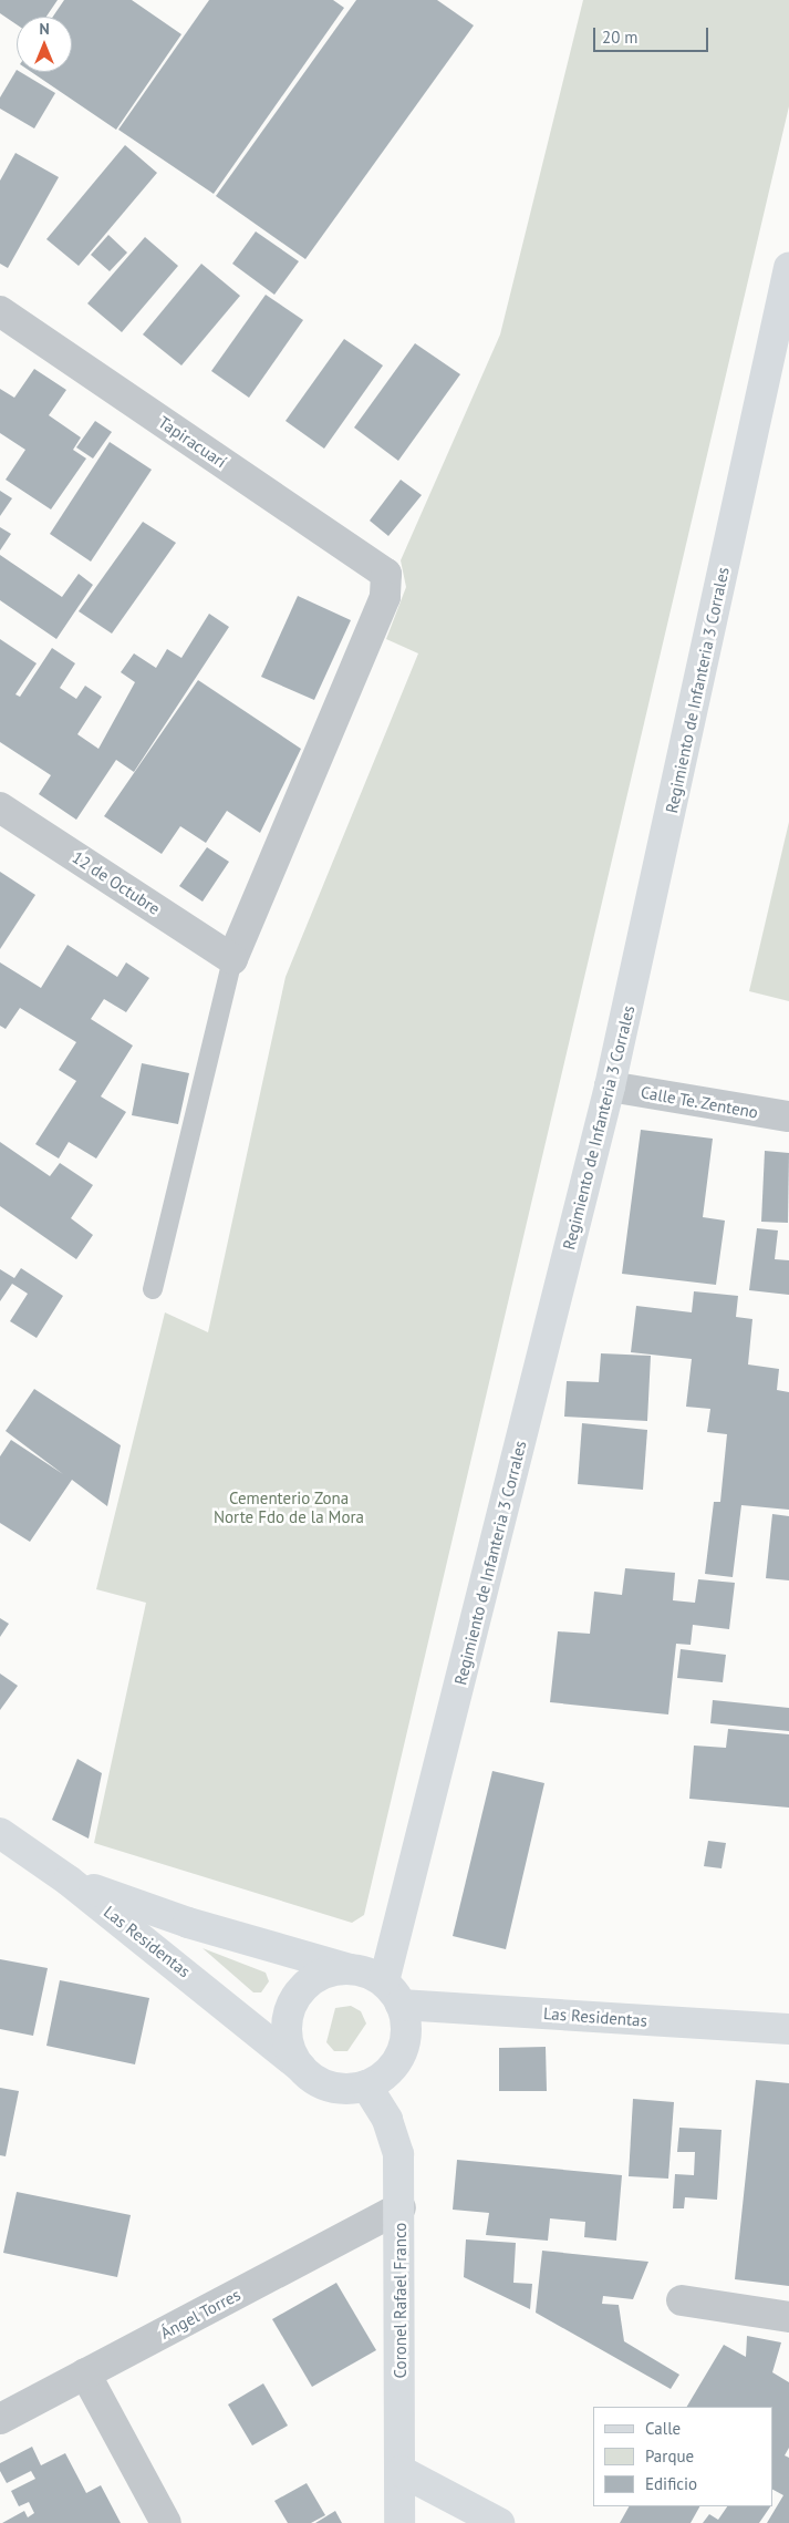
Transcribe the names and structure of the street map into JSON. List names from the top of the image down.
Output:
{
  "streets": {
    "street": [
      "Tapiracuarí",
      "Regimiento de Infanteria 3 Corrales",
      "12 de Octubre",
      "Calle Te. Zenteno",
      "Las Residentas",
      "Coronel Rafael Franco",
      "Ángel Torres"
    ]
  },
  "crossings": [
    ["Tapiracuarí", "12 de Octubre"],
    ["Regimiento de Infanteria 3 Corrales", "Calle Te. Zenteno"],
    ["Regimiento de Infanteria 3 Corrales", "Las Residentas"],
    ["Regimiento de Infanteria 3 Corrales", "Coronel Rafael Franco"],
    ["Las Residentas", "Coronel Rafael Franco"],
    ["Coronel Rafael Franco", "Ángel Torres"]
  ],
  "parks": ["Cementerio Zona Norte Fdo de la Mora"],
  "legend": ["Calle", "Parque", "Edificio"],
  "scale_bar": "20 m",
  "north": "top"
}
